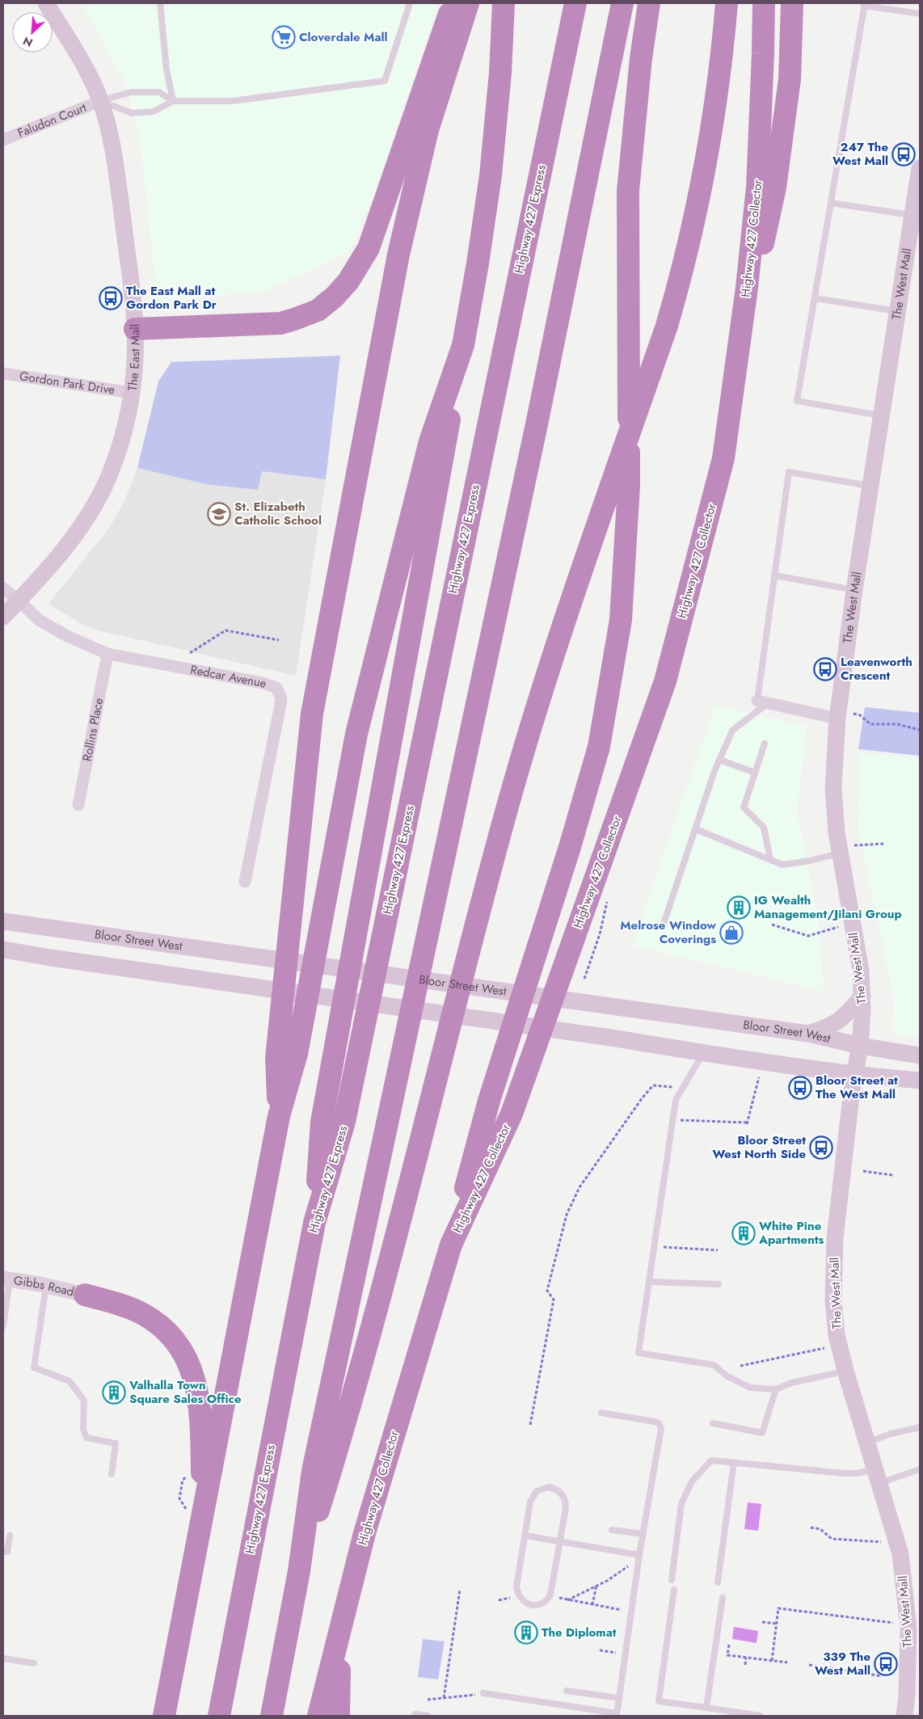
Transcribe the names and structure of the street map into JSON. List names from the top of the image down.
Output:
{
  "streets": {
    "highway": ["Highway 427 Express", "Highway 427 Collector"],
    "main road": ["The West Mall", "The East Mall", "Bloor Street West"],
    "street": [
      "Faludon Court",
      "Gordon Park Drive",
      "Redcar Avenue",
      "Rollins Place",
      "Gibbs Road"
    ]
  },
  "crossings": [
    ["Faludon Court", "The East Mall"],
    ["The West Mall", "Bloor Street West"],
    ["The East Mall", "Gordon Park Drive"],
    ["The East Mall", "Redcar Avenue"],
    ["Redcar Avenue", "Rollins Place"]
  ],
  "places": {
    "supermarket": ["Cloverdale Mall"],
    "bus stop": [
      "247 The West Mall",
      "The East Mall at Gordon Park Dr",
      "Leavenworth Crescent",
      "Bloor Street at The West Mall",
      "Bloor Street West North Side",
      "339 The West Mall"
    ],
    "school or university": ["St. Elizabeth Catholic School"],
    "building": [
      "IG Wealth Management/Jilani Group",
      "White Pine Apartments",
      "Valhalla Town Square Sales Office",
      "The Diplomat"
    ],
    "shop": ["Melrose Window Coverings"]
  },
  "north": "bottom left"
}
